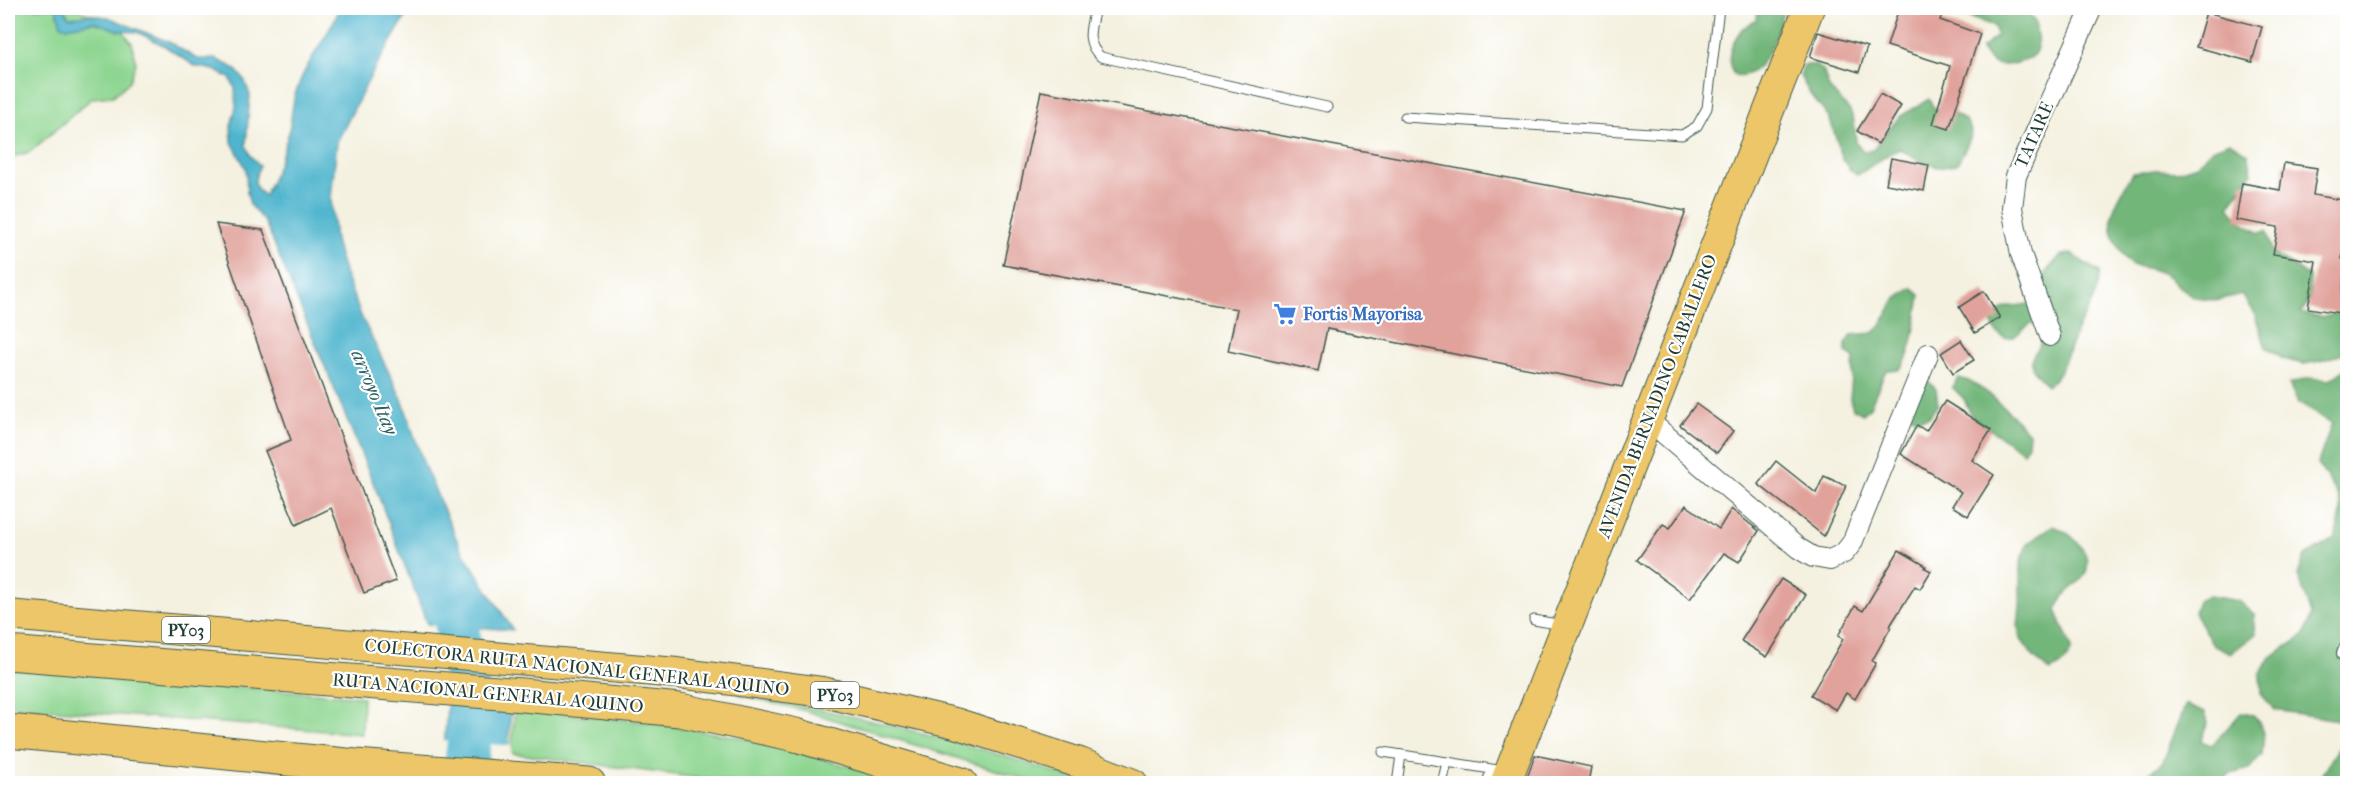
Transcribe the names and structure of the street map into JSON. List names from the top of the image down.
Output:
{
  "streets": {
    "highway": ["PY03", "RUTA NACIONAL GENERAL AQUINO"],
    "main road": ["AVENIDA BERNADINO CABALLERO", "COLECTORA RUTA NACIONAL GENERAL AQUINO"],
    "street": ["TATARE"]
  },
  "water": ["arroyo Itay"],
  "places": {
    "supermarket": ["Fortis Mayorisa"]
  }
}
